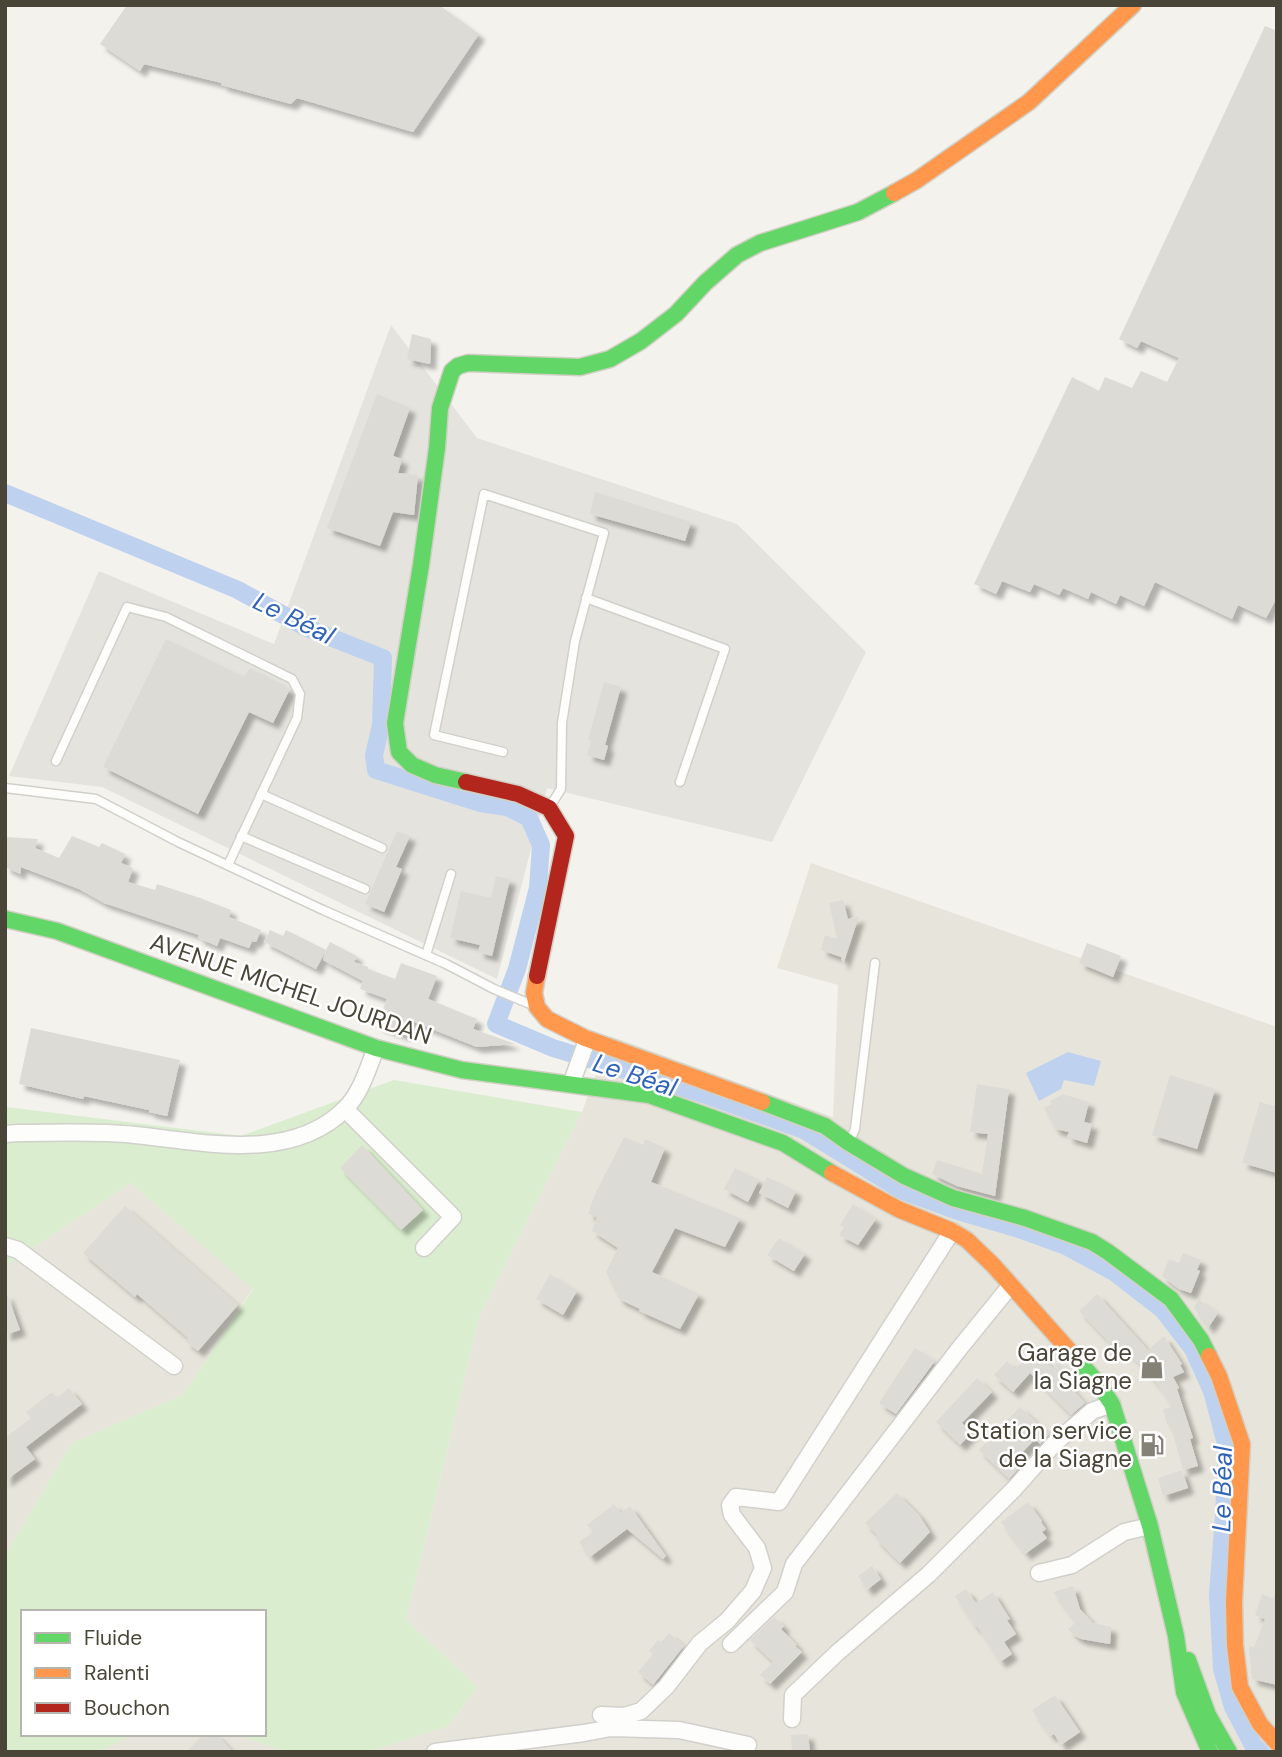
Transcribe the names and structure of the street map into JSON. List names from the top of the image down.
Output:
{
  "streets": {
    "street": ["AVENUE MICHEL JOURDAN"]
  },
  "water": ["Le Béal"],
  "places": {
    "shop": ["Garage de la Siagne"],
    "fuel station": ["Station service de la Siagne"]
  },
  "legend": ["Fluide", "Ralenti", "Bouchon"]
}
